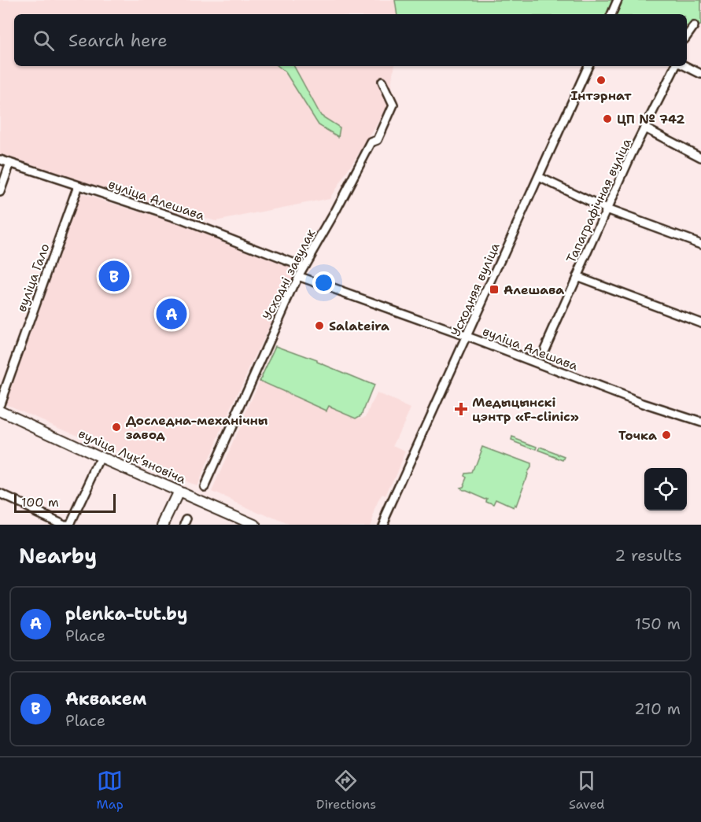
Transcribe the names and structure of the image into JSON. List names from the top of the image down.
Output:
{
  "streets": {
    "main road": ["вуліца Лукʼяновіча"],
    "street": [
      "вуліца Алешава",
      "Тапаграфічная вуліца",
      "Усходні завулак",
      "вуліца Гало",
      "Усходняя вуліца"
    ]
  },
  "crossings": [
    ["вуліца Алешава", "Усходні завулак"],
    ["вуліца Алешава", "вуліца Гало"],
    ["вуліца Алешава", "Усходняя вуліца"]
  ],
  "places": {
    "other": [
      "Інтэрнат",
      "ЦП № 742",
      "Salateira",
      "Доследна-механічны завод",
      "Точка"
    ],
    "transit": ["Алешава"],
    "health": ["Медыцынскі цэнтр «F-clinic»"]
  },
  "scale_bar": "100 m",
  "page": {
    "search": "Search here",
    "pins": ["B", "A"],
    "scale": "100 m",
    "heading": ["Nearby", "2 results"],
    "list": [
      {
        "mark": "A",
        "name": "plenka-tut.by",
        "note": "Place",
        "value": "150 m"
      },
      {
        "mark": "B",
        "name": "Аквакем",
        "note": "Place",
        "value": "210 m"
      }
    ],
    "nav": ["Map", "Directions", "Saved"]
  }
}
